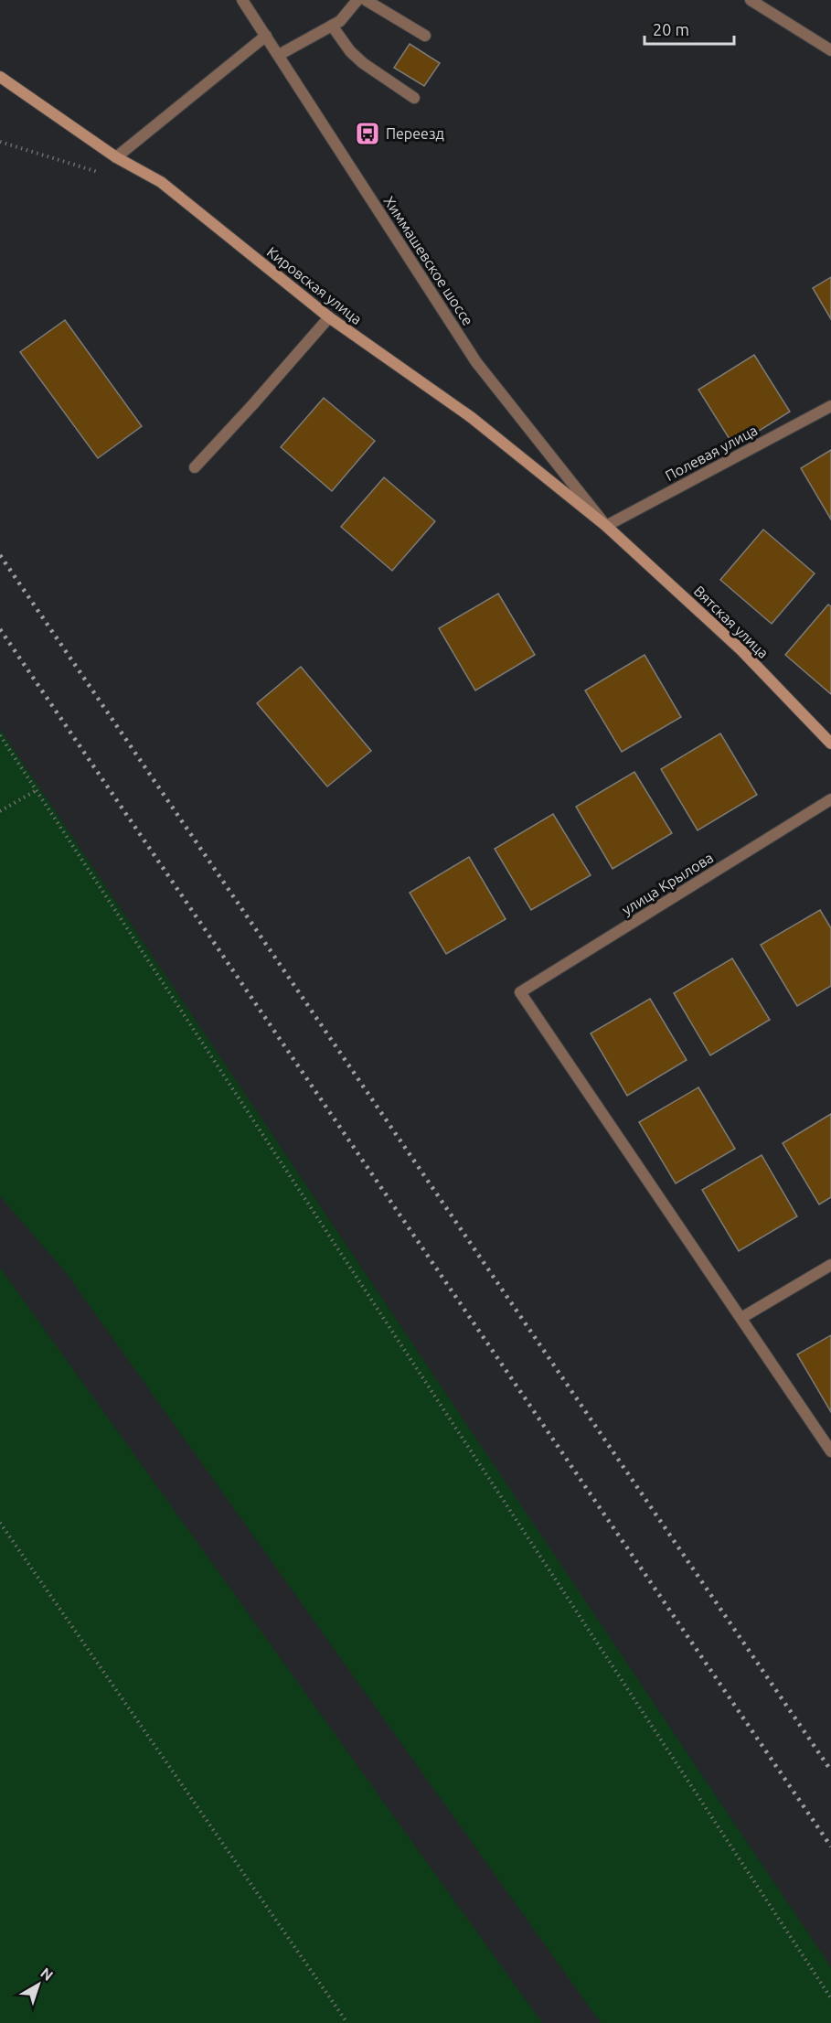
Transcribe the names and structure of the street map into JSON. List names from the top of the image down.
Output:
{
  "streets": {
    "main road": ["Кировская улица", "Вятская улица"],
    "street": ["Химмашевское шоссе", "Полевая улица", "улица Крылова"]
  },
  "crossings": [
    ["Химмашевское шоссе", "Кировская улица"],
    ["Химмашевское шоссе", "Полевая улица"],
    ["Химмашевское шоссе", "Вятская улица"],
    ["Кировская улица", "Полевая улица"],
    ["Кировская улица", "Вятская улица"],
    ["Полевая улица", "Вятская улица"]
  ],
  "places": {
    "bus stop": ["Переезд"]
  },
  "scale_bar": "20 m",
  "north": "top right"
}
